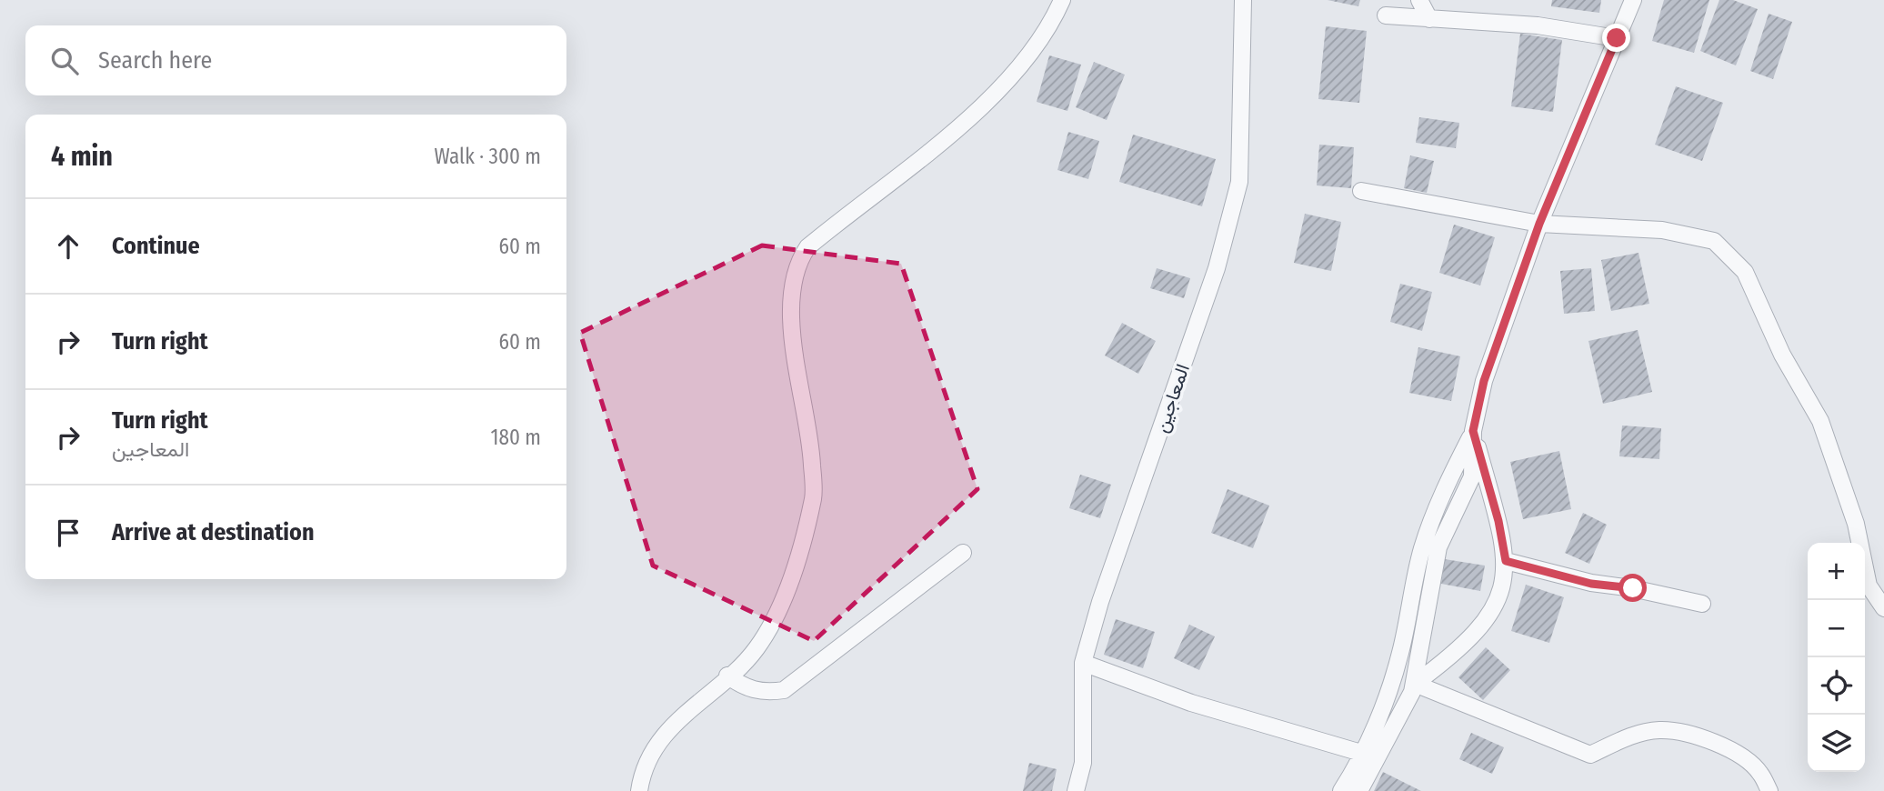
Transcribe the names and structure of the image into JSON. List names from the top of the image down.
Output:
{
  "streets": {
    "street": ["المعاجين"]
  },
  "page": {
    "search": "Search here",
    "heading": ["4 min", "Walk · 300 m"],
    "list": [
      ["Continue", "60 m"],
      ["Turn right", "60 m"],
      ["Turn right", "المعاجين", "180 m"],
      "Arrive at destination"
    ],
    "map_buttons": ["+", "−"]
  }
}
